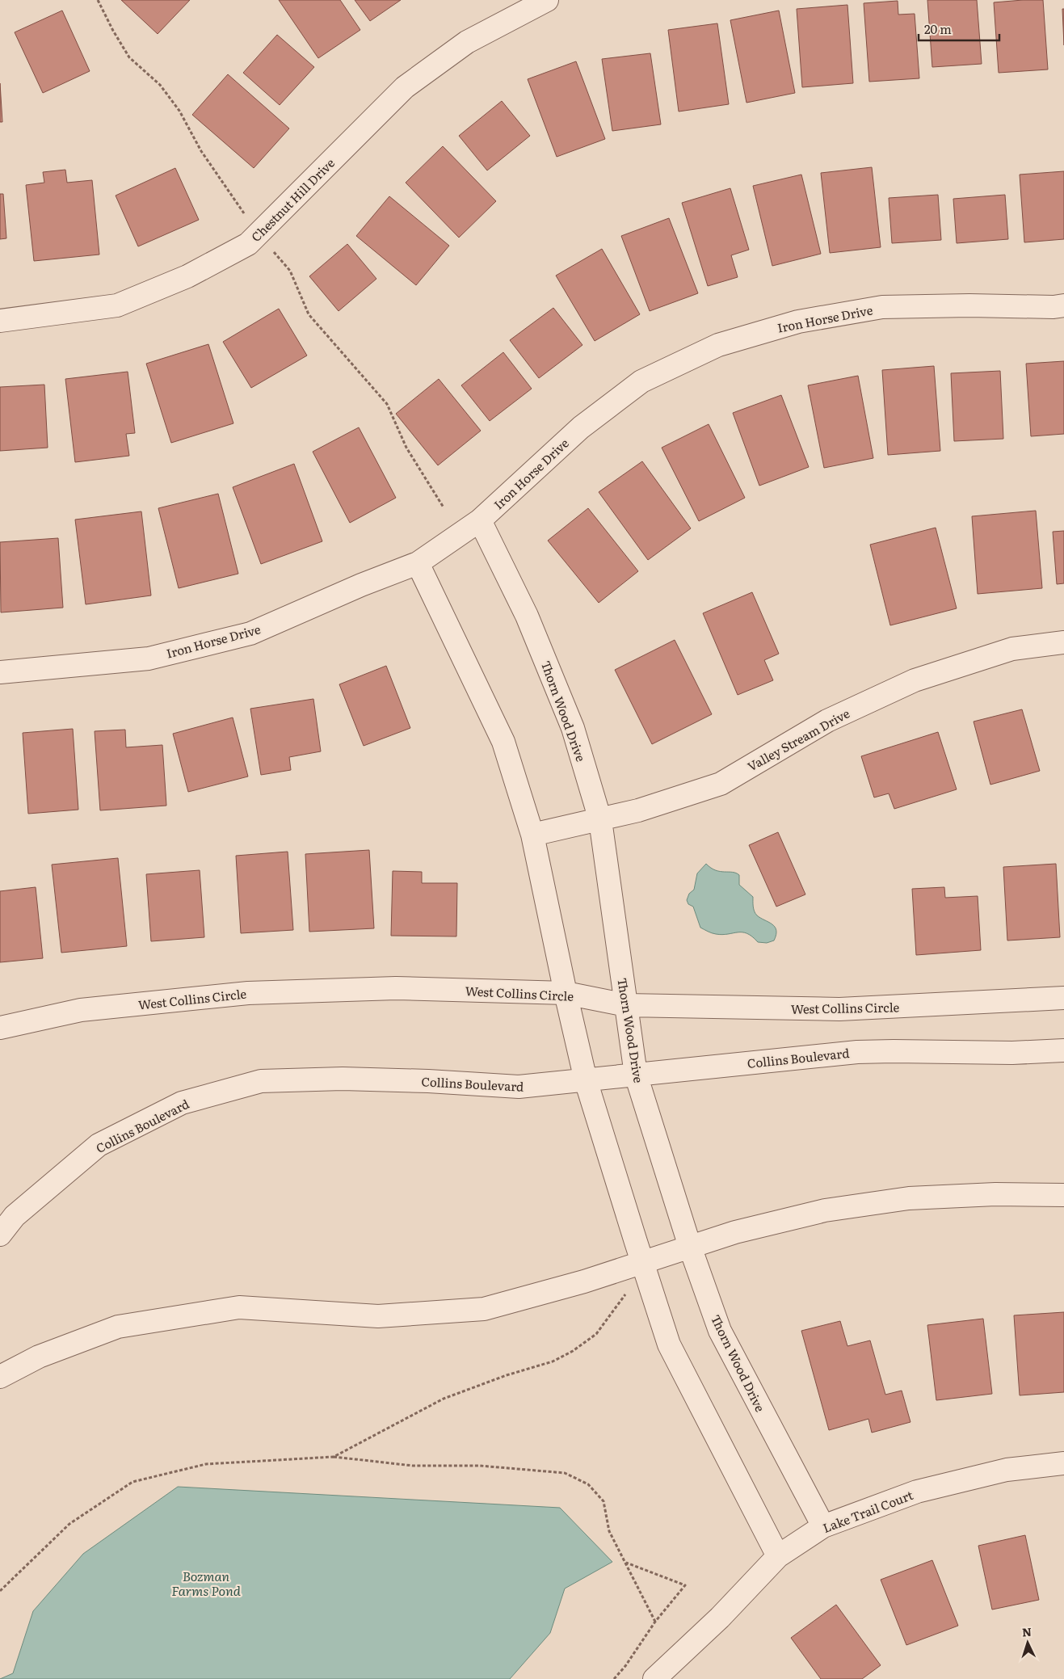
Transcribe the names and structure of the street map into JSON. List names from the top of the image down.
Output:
{
  "streets": {
    "street": [
      "Chestnut Hill Drive",
      "Iron Horse Drive",
      "Thorn Wood Drive",
      "Valley Stream Drive",
      "West Collins Circle",
      "Collins Boulevard",
      "Lake Trail Court"
    ]
  },
  "crossings": [
    ["Iron Horse Drive", "Thorn Wood Drive"],
    ["Thorn Wood Drive", "Valley Stream Drive"],
    ["Thorn Wood Drive", "West Collins Circle"],
    ["Thorn Wood Drive", "Collins Boulevard"],
    ["Thorn Wood Drive", "Lake Trail Court"]
  ],
  "water": ["Bozman Farms Pond"],
  "scale_bar": "20 m",
  "north": "top"
}
